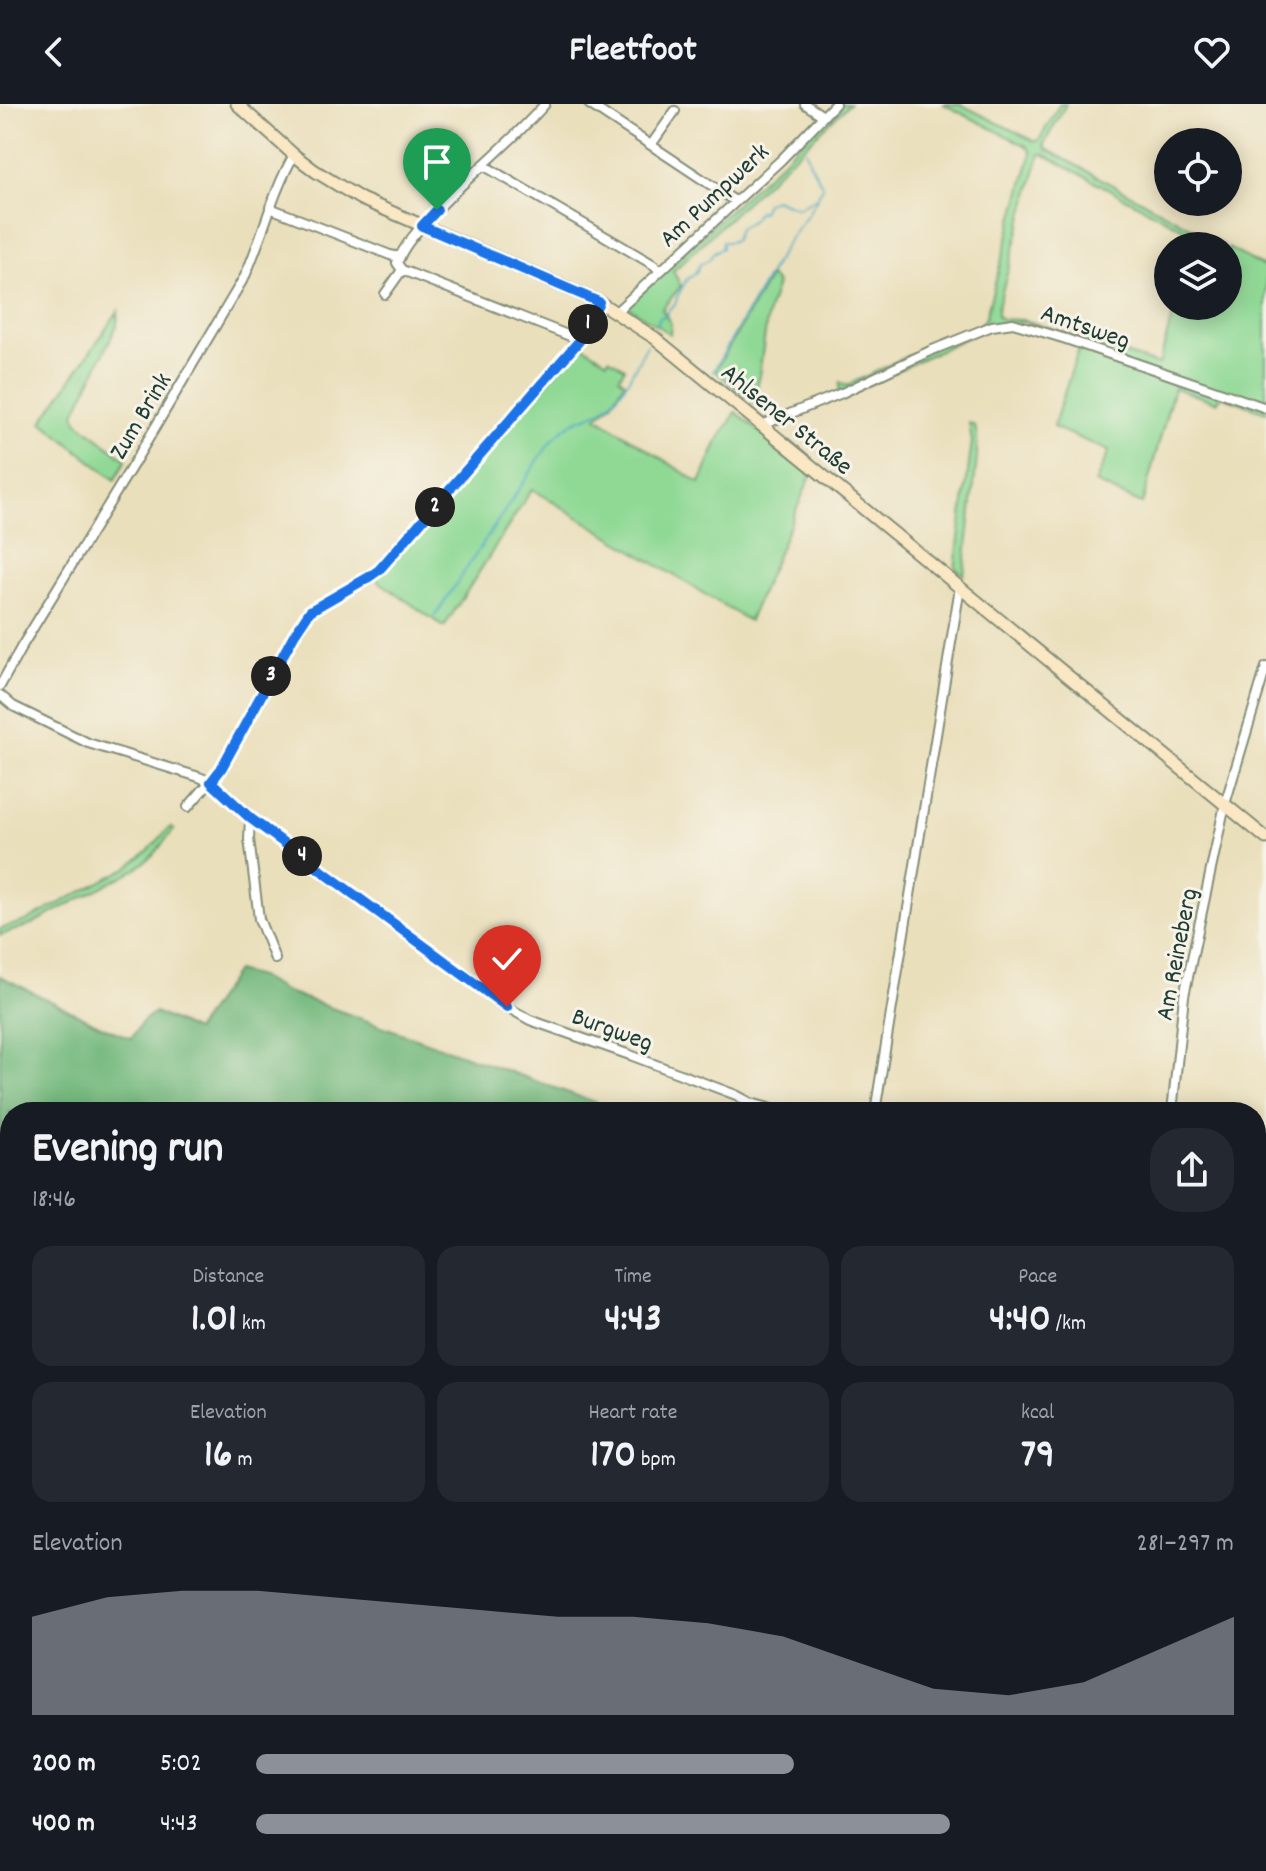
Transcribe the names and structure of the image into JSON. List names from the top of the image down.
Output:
{
  "streets": {
    "main road": ["Ahlsener Straße"],
    "street": [
      "Am Pumpwerk",
      "Amtsweg",
      "Zum Brink",
      "Am Reineberg",
      "Burgweg"
    ]
  },
  "crossings": [
    ["Am Pumpwerk", "Ahlsener Straße"],
    ["Amtsweg", "Ahlsener Straße"],
    ["Zum Brink", "Ahlsener Straße"],
    ["Ahlsener Straße", "Am Reineberg"]
  ],
  "page": {
    "header": "Fleetfoot",
    "pins": [
      "1",
      "2",
      "3",
      "4"
    ],
    "heading": ["Evening run", "18:46"],
    "stats": [
      ["Distance", "1.01 km"],
      ["Time", "4:43"],
      ["Pace", "4:40 /km"],
      ["Elevation", "16 m"],
      ["Heart rate", "170 bpm"],
      ["kcal", "79"]
    ],
    "chart": ["Elevation", "281–297 m"],
    "list": [
      {
        "name": "200 m",
        "note": "5:02"
      },
      {
        "name": "400 m",
        "note": "4:43"
      }
    ]
  }
}
